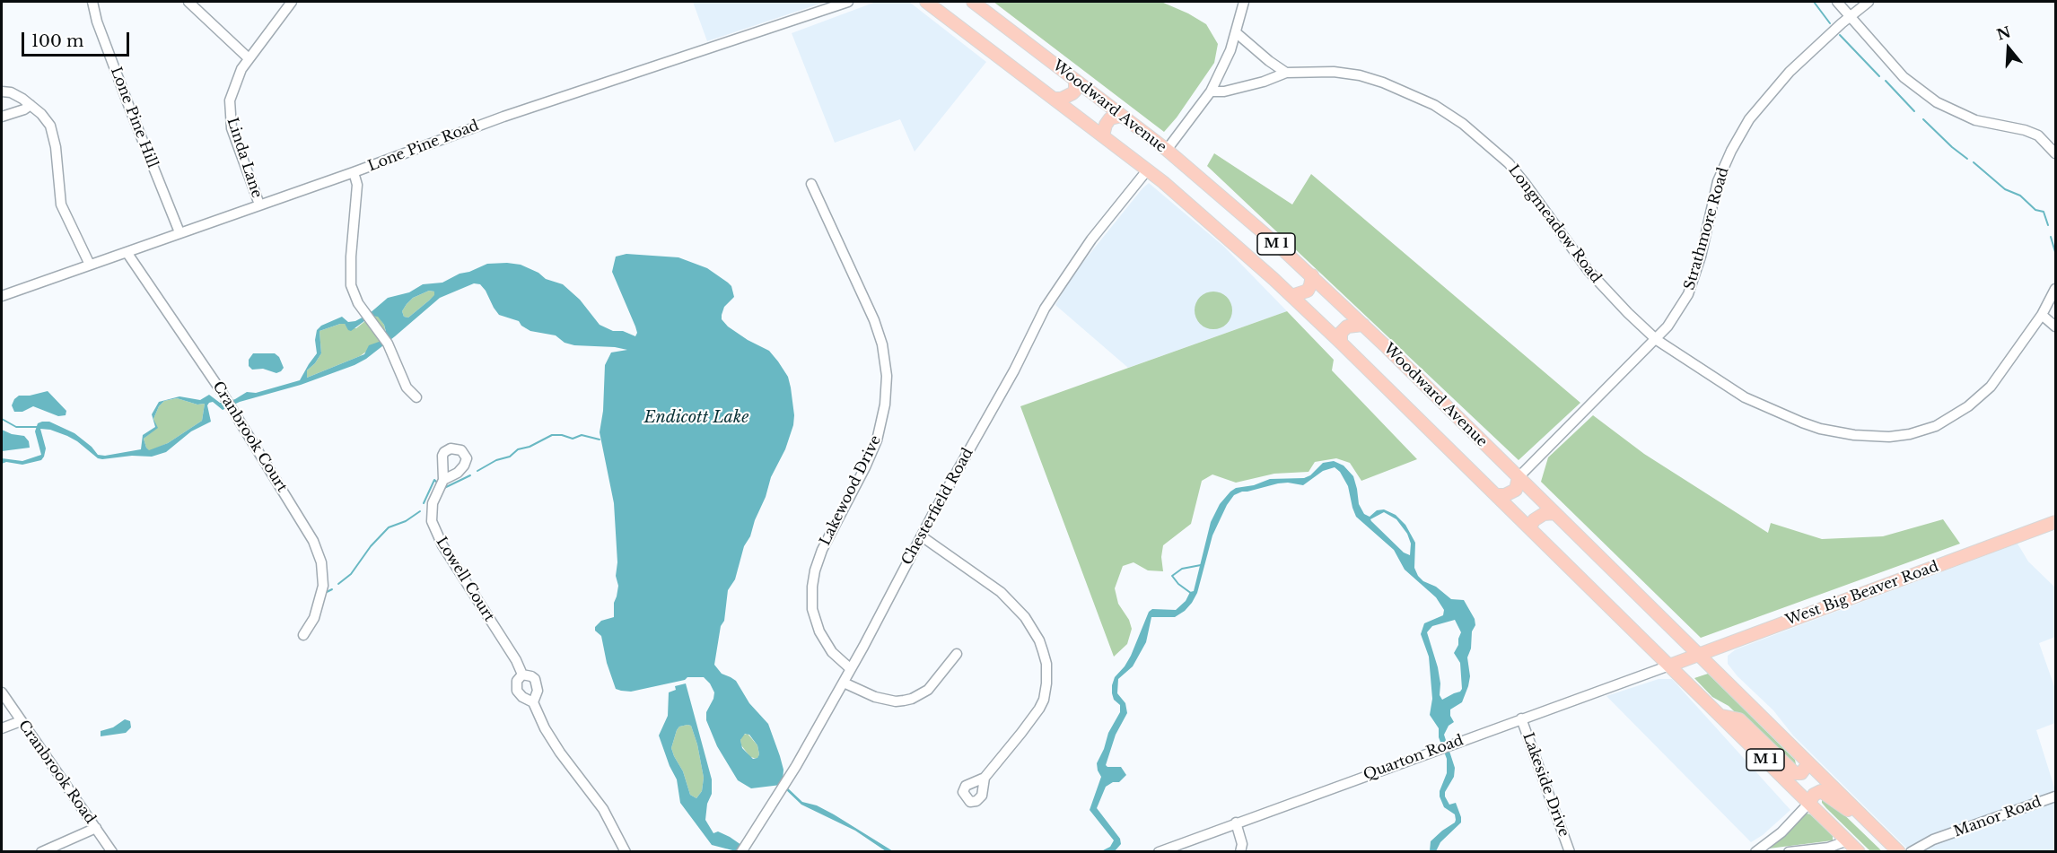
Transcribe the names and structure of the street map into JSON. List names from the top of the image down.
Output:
{
  "streets": {
    "main road": ["Woodward Avenue", "M 1", "West Big Beaver Road"],
    "street": [
      "Lone Pine Hill",
      "Lone Pine Road",
      "Linda Lane",
      "Longmeadow Road",
      "Strathmore Road",
      "Cranbrook Court",
      "Lakewood Drive",
      "Chesterfield Road",
      "Lowell Court",
      "Quarton Road",
      "Cranbrook Road",
      "Lakeside Drive",
      "Manor Road"
    ]
  },
  "crossings": [
    ["Woodward Avenue", "Strathmore Road"],
    ["Woodward Avenue", "M 1"],
    ["Woodward Avenue", "Chesterfield Road"],
    ["Woodward Avenue", "West Big Beaver Road"],
    ["Lone Pine Hill", "Lone Pine Road"],
    ["Lone Pine Road", "Linda Lane"],
    ["Lone Pine Road", "Cranbrook Court"],
    ["Longmeadow Road", "Strathmore Road"],
    ["M 1", "West Big Beaver Road"],
    ["M 1", "Quarton Road"],
    ["Lakewood Drive", "Chesterfield Road"],
    ["West Big Beaver Road", "Quarton Road"],
    ["Quarton Road", "Lakeside Drive"]
  ],
  "water": ["Endicott Lake"],
  "scale_bar": "100 m",
  "north": "top"
}
